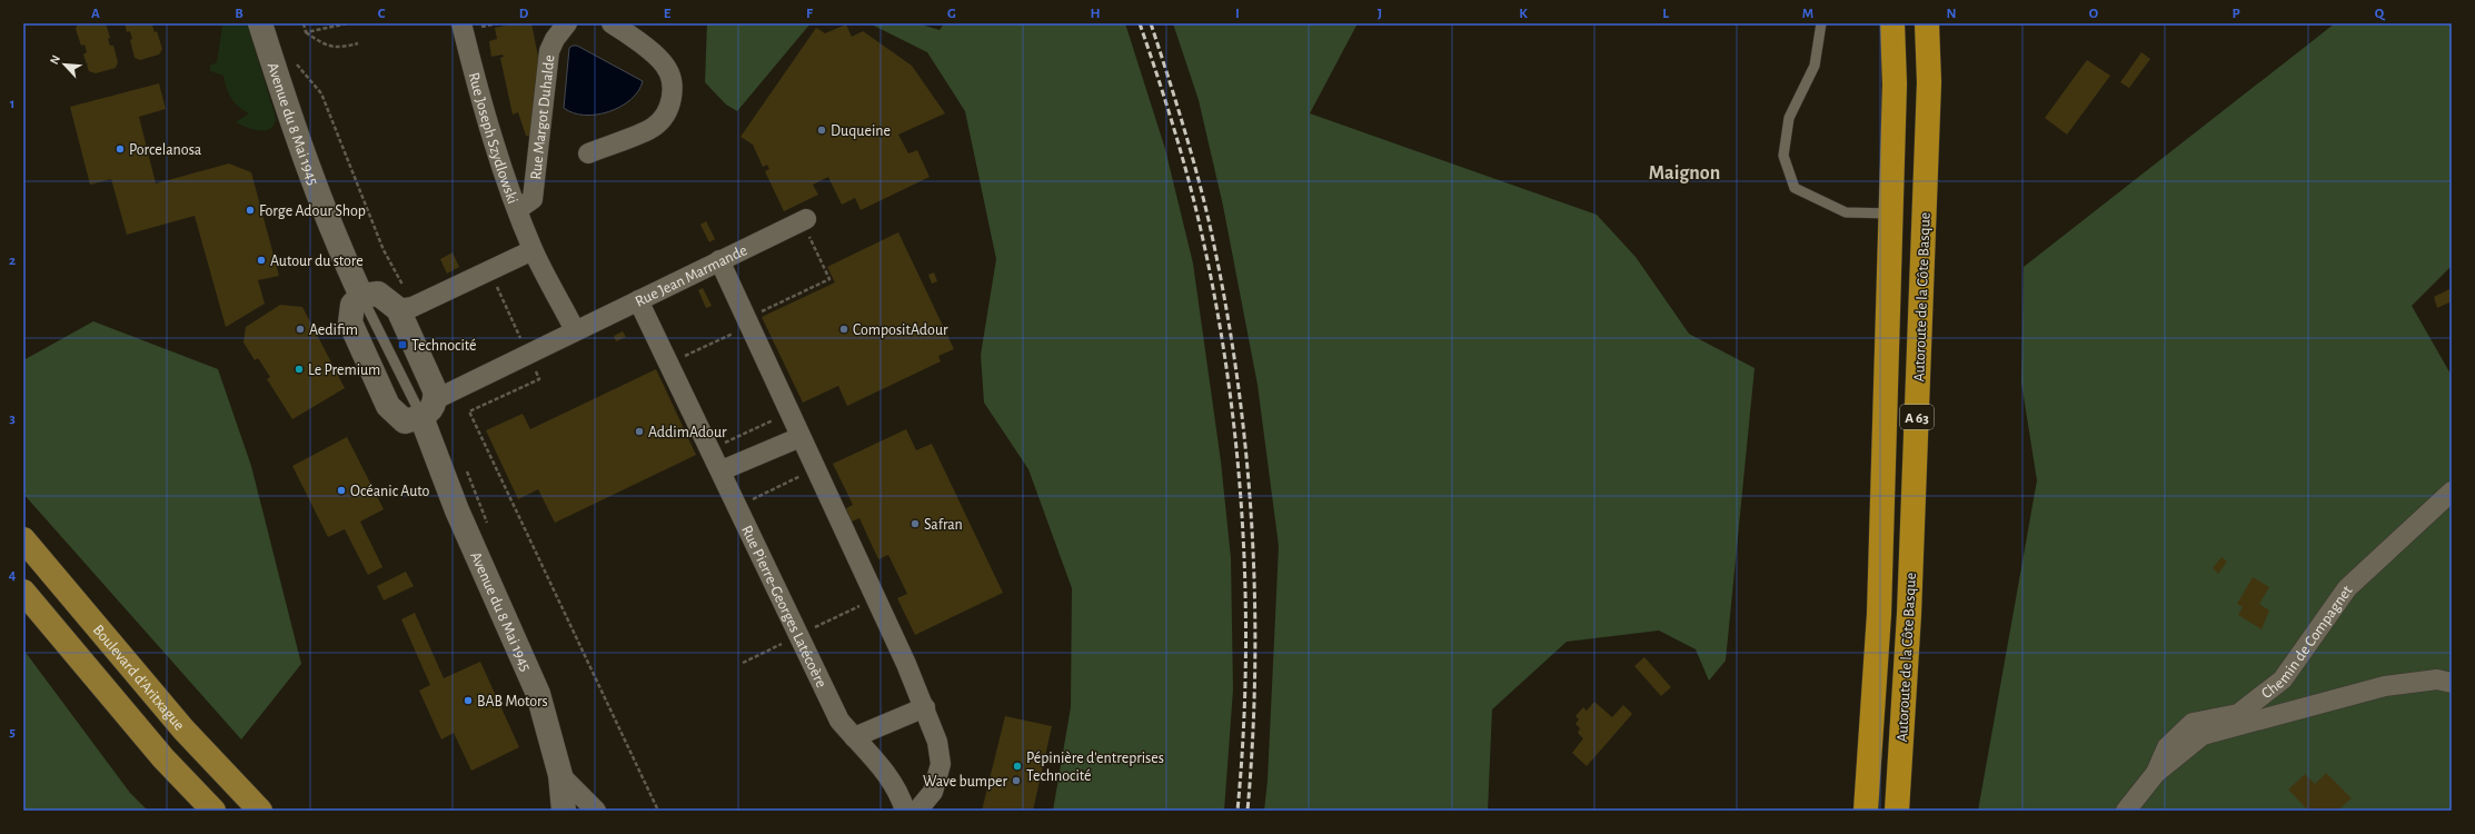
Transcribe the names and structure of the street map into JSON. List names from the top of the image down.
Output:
{
  "streets": {
    "highway": ["Autoroute de la Côte Basque", "A 63"],
    "main road": ["Avenue du 8 Mai 1945", "Boulevard d'Aritxague"],
    "street": [
      "Rue Margot Duhalde",
      "Rue Joseph Szydlowski",
      "Rue Jean Marmande",
      "Rue Pierre-Georges Latécoère",
      "Chemin de Compagnet"
    ]
  },
  "crossings": [
    ["Rue Margot Duhalde", "Rue Joseph Szydlowski"],
    ["Avenue du 8 Mai 1945", "Rue Jean Marmande"],
    ["Rue Jean Marmande", "Rue Pierre-Georges Latécoère"]
  ],
  "districts": ["Maignon"],
  "places": {
    "other": [
      "Duqueine",
      "Porcelanosa",
      "Forge Adour Shop",
      "Autour du store",
      "Aedifim",
      "CompositAdour",
      "Le Premium",
      "AddimAdour",
      "Océanic Auto",
      "Safran",
      "BAB Motors",
      "Pépinière d'entreprises Technocité",
      "Wave bumper"
    ],
    "transit": ["Technocité"]
  },
  "north": "top left",
  "grid": {
    "columns": [
      "A",
      "B",
      "C",
      "D",
      "E",
      "F",
      "G",
      "H",
      "I",
      "J",
      "K",
      "L",
      "M",
      "N",
      "O",
      "P",
      "Q"
    ],
    "rows": [
      "1",
      "2",
      "3",
      "4",
      "5"
    ]
  }
}
